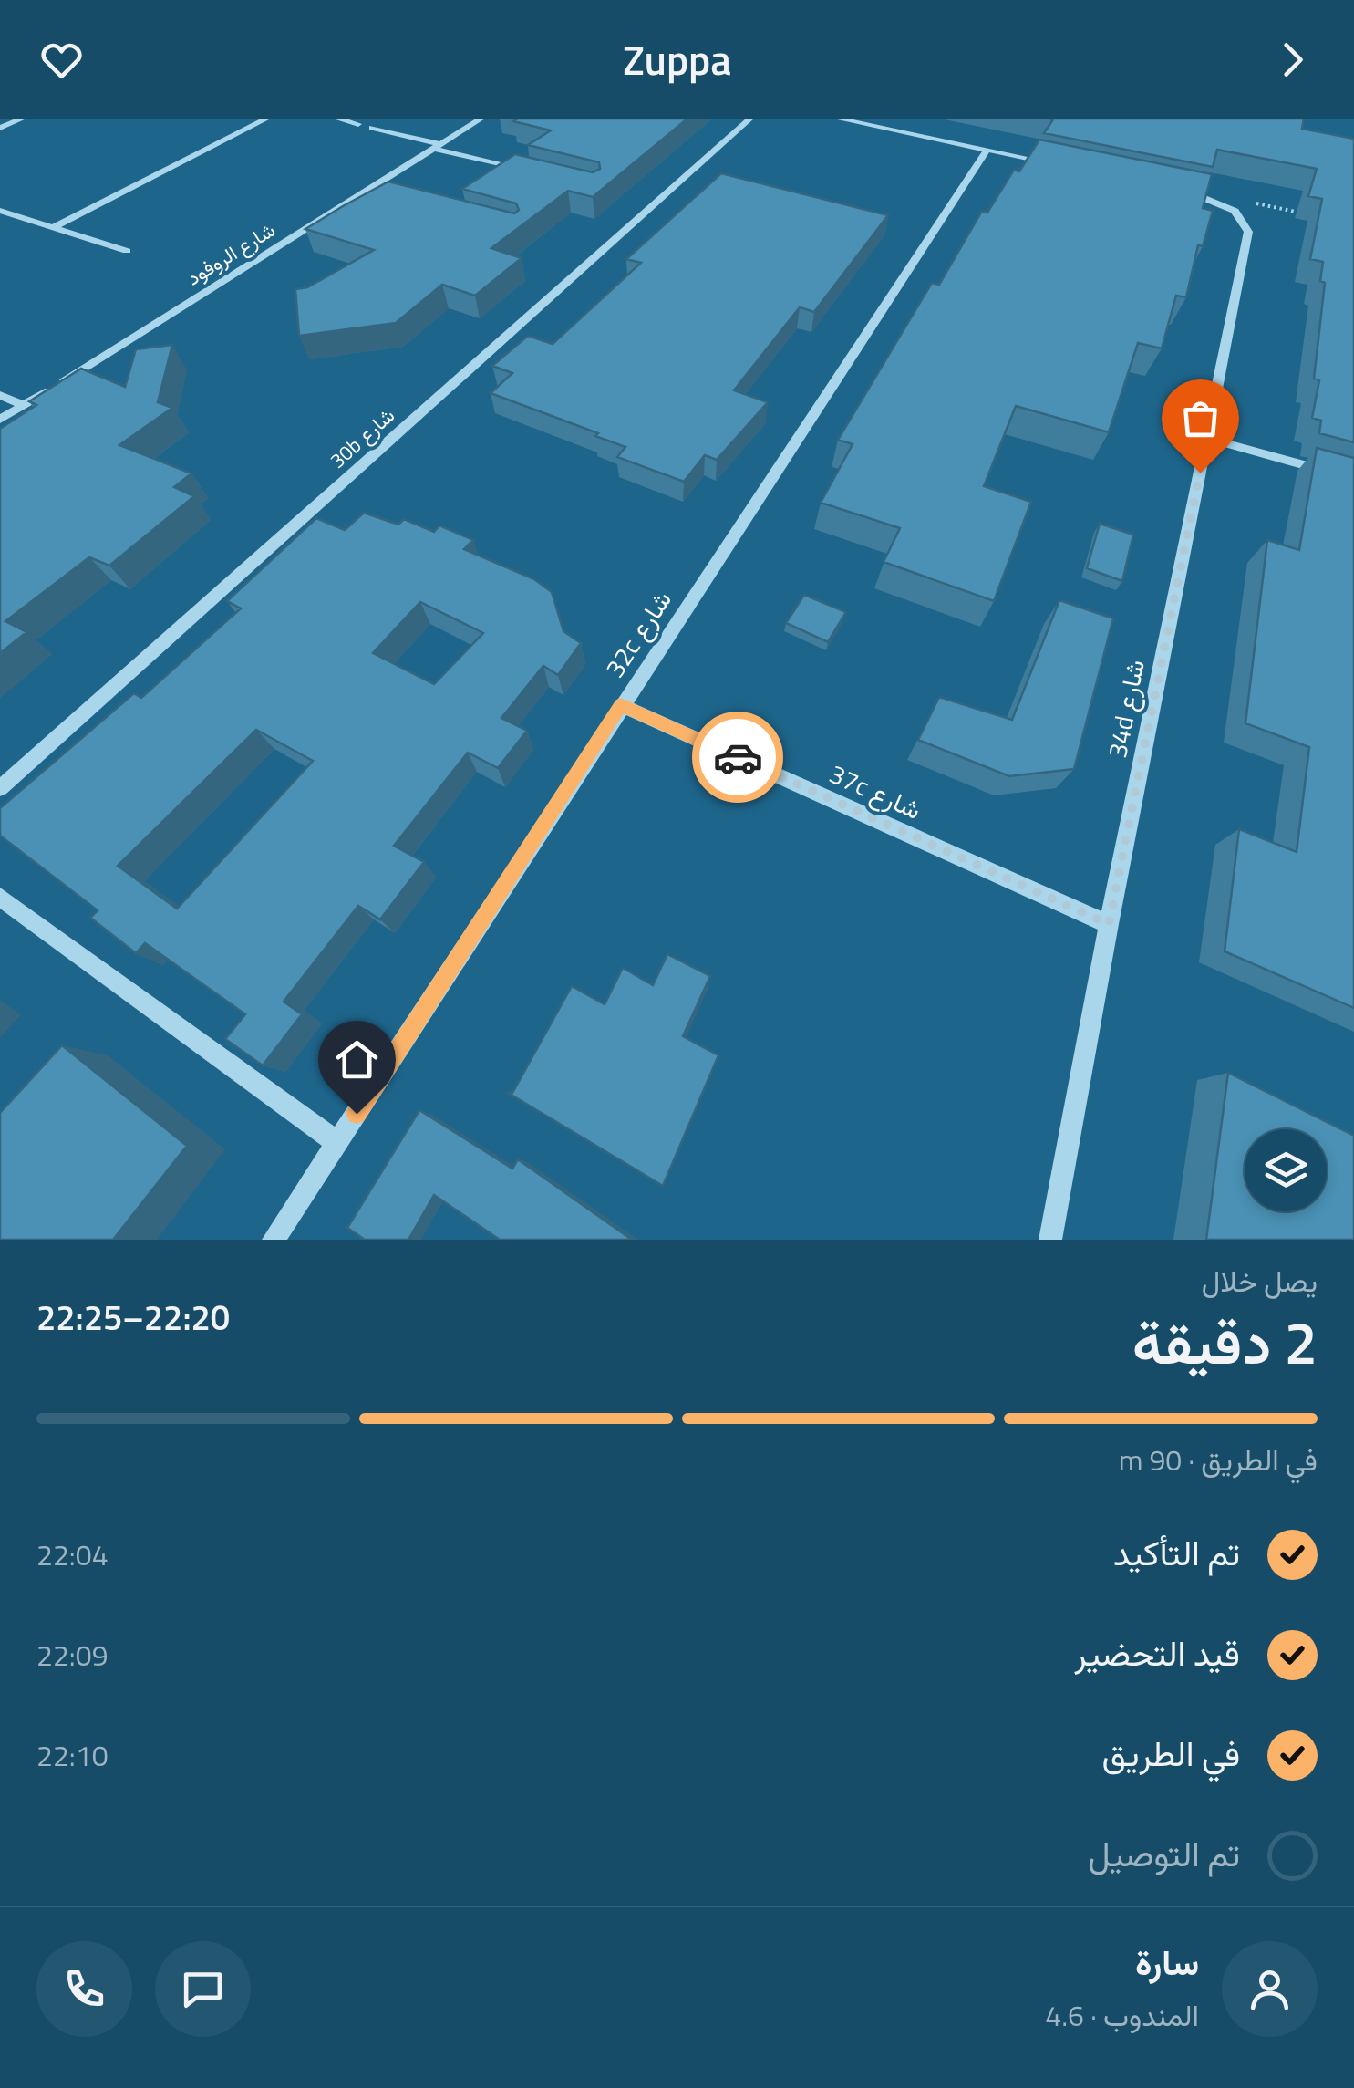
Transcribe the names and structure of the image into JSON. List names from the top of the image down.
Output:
{
  "streets": {
    "street": [
      "شارع الروفود",
      "30b شارع",
      "32c شارع",
      "34d شارع",
      "37c شارع"
    ]
  },
  "crossings": [
    ["32c شارع", "37c شارع"],
    ["34d شارع", "37c شارع"]
  ],
  "page": {
    "header": "Zuppa",
    "heading": ["2 دقيقة", "يصل خلال", "22:20–22:25"],
    "panel": ["سارة", "المندوب · 4.6"],
    "bar": "في الطريق · 90 m",
    "list": [
      ["تم التأكيد", "22:04"],
      ["قيد التحضير", "22:09"],
      ["في الطريق", "22:10"],
      "تم التوصيل"
    ]
  }
}
